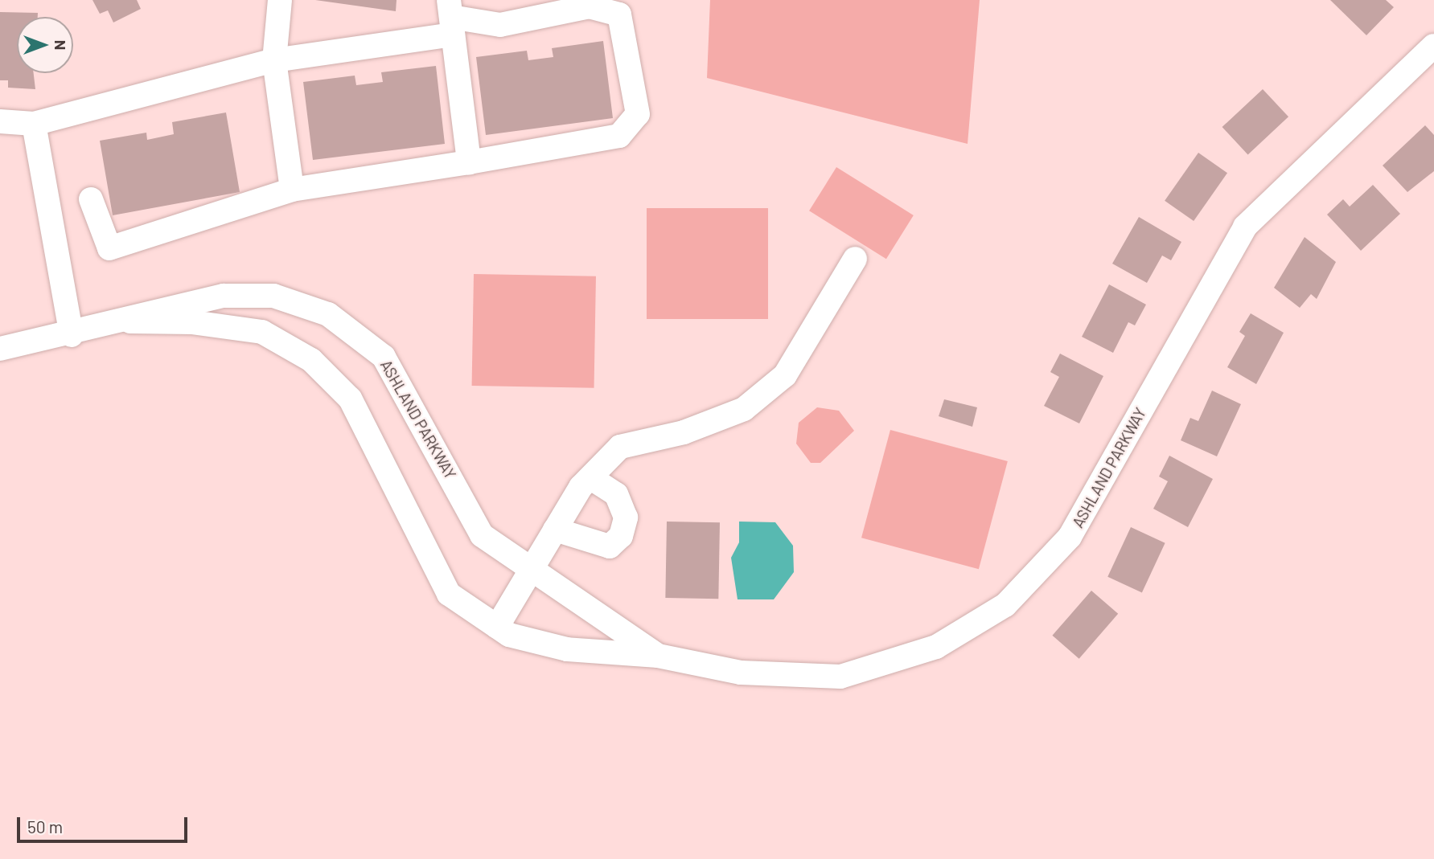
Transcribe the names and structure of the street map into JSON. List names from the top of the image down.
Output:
{
  "streets": {
    "street": ["ASHLAND PARKWAY"]
  },
  "scale_bar": "50 m",
  "north": "right"
}
